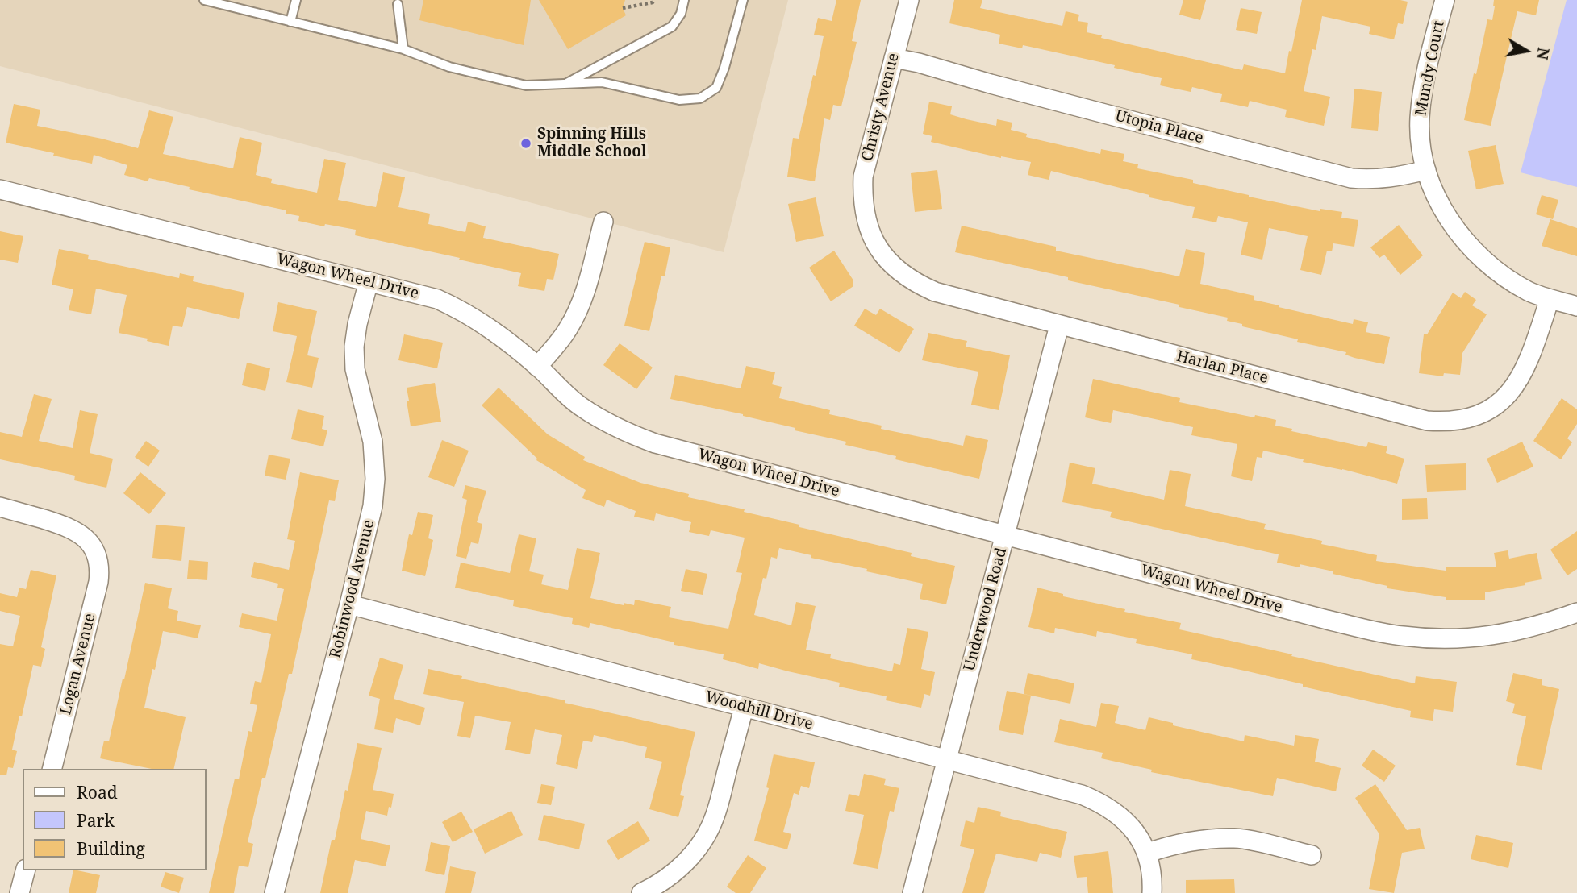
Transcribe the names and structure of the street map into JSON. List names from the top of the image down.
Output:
{
  "streets": {
    "street": [
      "Mundy Court",
      "Christy Avenue",
      "Utopia Place",
      "Wagon Wheel Drive",
      "Harlan Place",
      "Robinwood Avenue",
      "Underwood Road",
      "Logan Avenue",
      "Woodhill Drive"
    ]
  },
  "crossings": [
    ["Mundy Court", "Utopia Place"],
    ["Mundy Court", "Harlan Place"],
    ["Christy Avenue", "Utopia Place"],
    ["Christy Avenue", "Harlan Place"],
    ["Wagon Wheel Drive", "Robinwood Avenue"],
    ["Wagon Wheel Drive", "Underwood Road"],
    ["Harlan Place", "Underwood Road"],
    ["Robinwood Avenue", "Woodhill Drive"],
    ["Underwood Road", "Woodhill Drive"]
  ],
  "places": ["Spinning Hills Middle School"],
  "legend": ["Road", "Park", "Building"],
  "north": "right"
}
